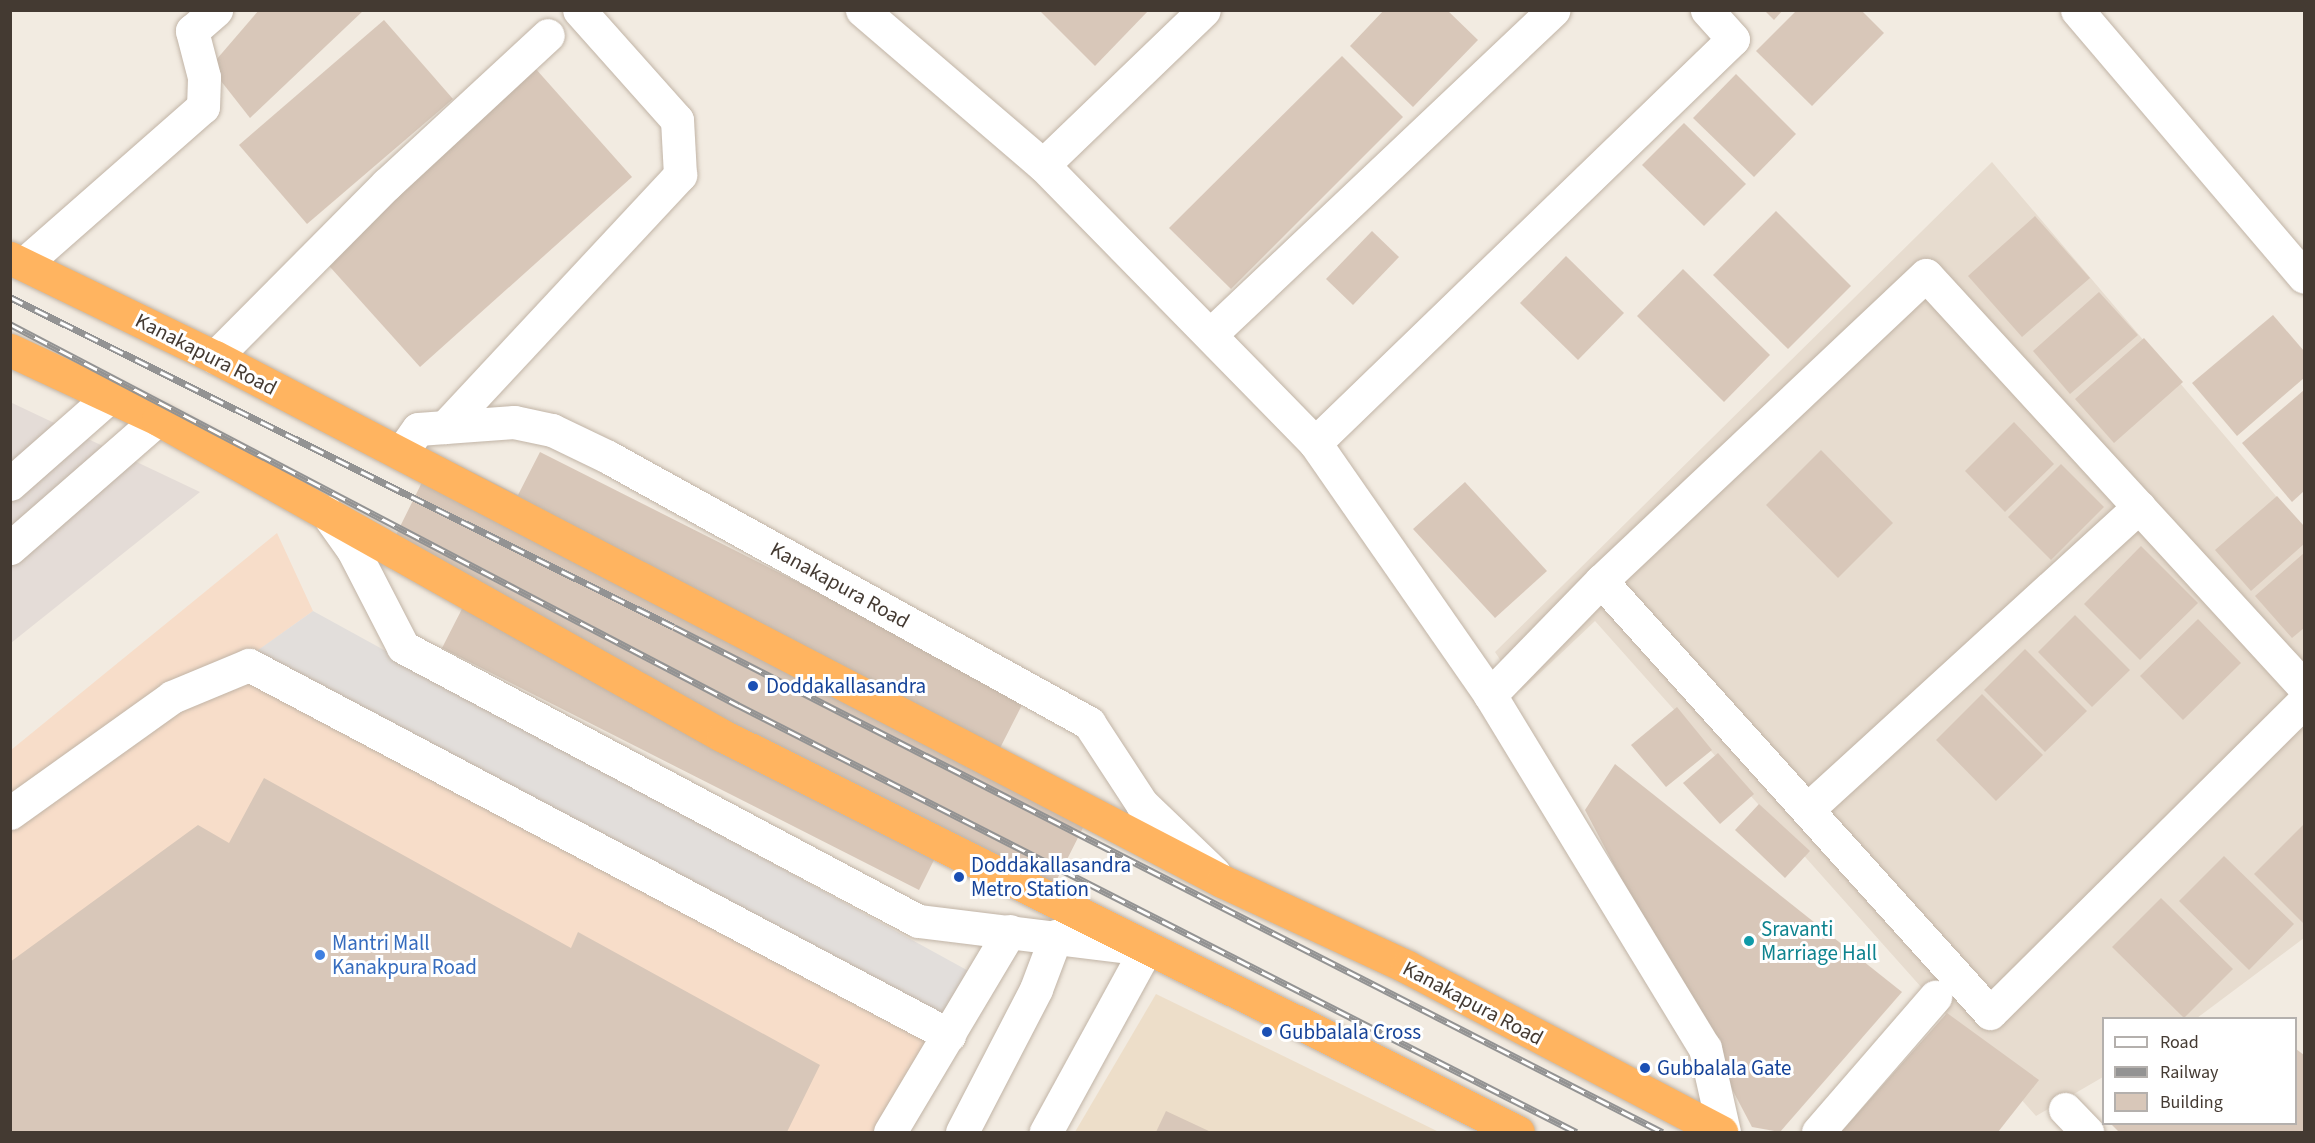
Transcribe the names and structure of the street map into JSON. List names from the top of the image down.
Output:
{
  "streets": {
    "highway": ["Kanakapura Road"]
  },
  "places": [
    "Doddakallasandra",
    "Doddakallasandra Metro Station",
    "Sravanti Marriage Hall",
    "Mantri Mall Kanakpura Road",
    "Gubbalala Cross",
    "Gubbalala Gate"
  ],
  "legend": ["Road", "Railway", "Building"]
}
